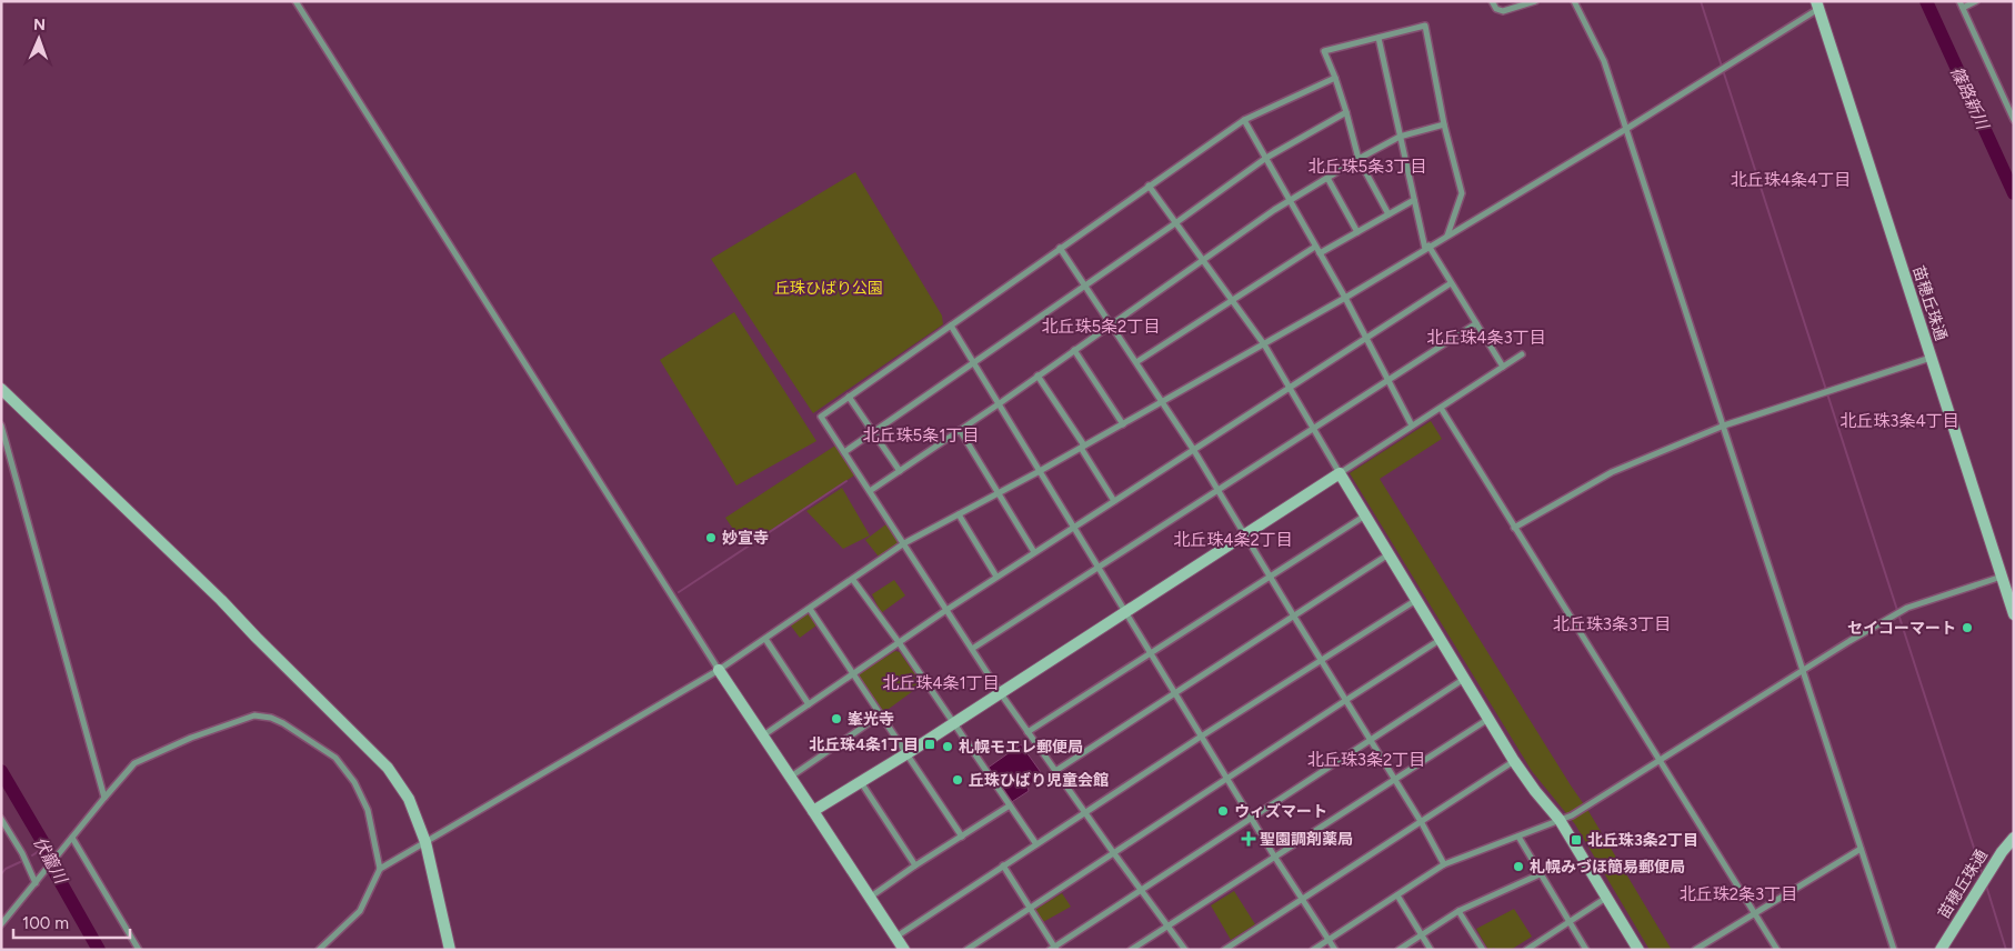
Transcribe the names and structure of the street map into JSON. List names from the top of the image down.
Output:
{
  "streets": {
    "street": ["苗穂丘珠通"]
  },
  "districts": [
    "北丘珠5条3丁目",
    "北丘珠4条4丁目",
    "北丘珠5条2丁目",
    "北丘珠4条3丁目",
    "北丘珠3条4丁目",
    "北丘珠5条1丁目",
    "北丘珠4条2丁目",
    "北丘珠3条3丁目",
    "北丘珠4条1丁目",
    "北丘珠3条2丁目",
    "北丘珠2条3丁目"
  ],
  "water": ["篠路新川", "伏籠川"],
  "parks": ["丘珠ひばり公園"],
  "places": {
    "other": [
      "妙宣寺",
      "セイコーマート",
      "峯光寺",
      "札幌モエレ郵便局",
      "丘珠ひばり児童会館",
      "ウィズマート",
      "札幌みづほ簡易郵便局"
    ],
    "transit": ["北丘珠4条1丁目", "北丘珠3条2丁目"],
    "health": ["聖園調剤薬局"]
  },
  "scale_bar": "100 m",
  "north": "top"
}
